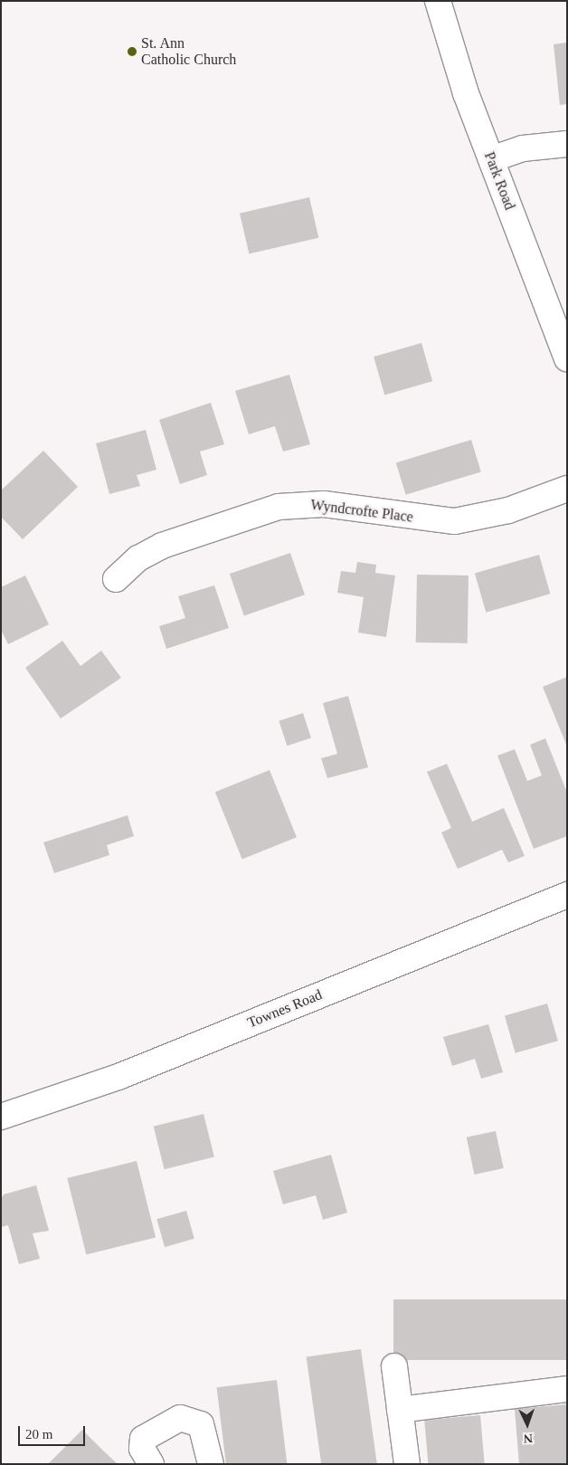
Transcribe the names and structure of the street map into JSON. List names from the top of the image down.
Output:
{
  "streets": {
    "street": ["Park Road", "Wyndcrofte Place", "Townes Road"]
  },
  "places": ["St. Ann Catholic Church"],
  "scale_bar": "20 m",
  "north": "bottom"
}
